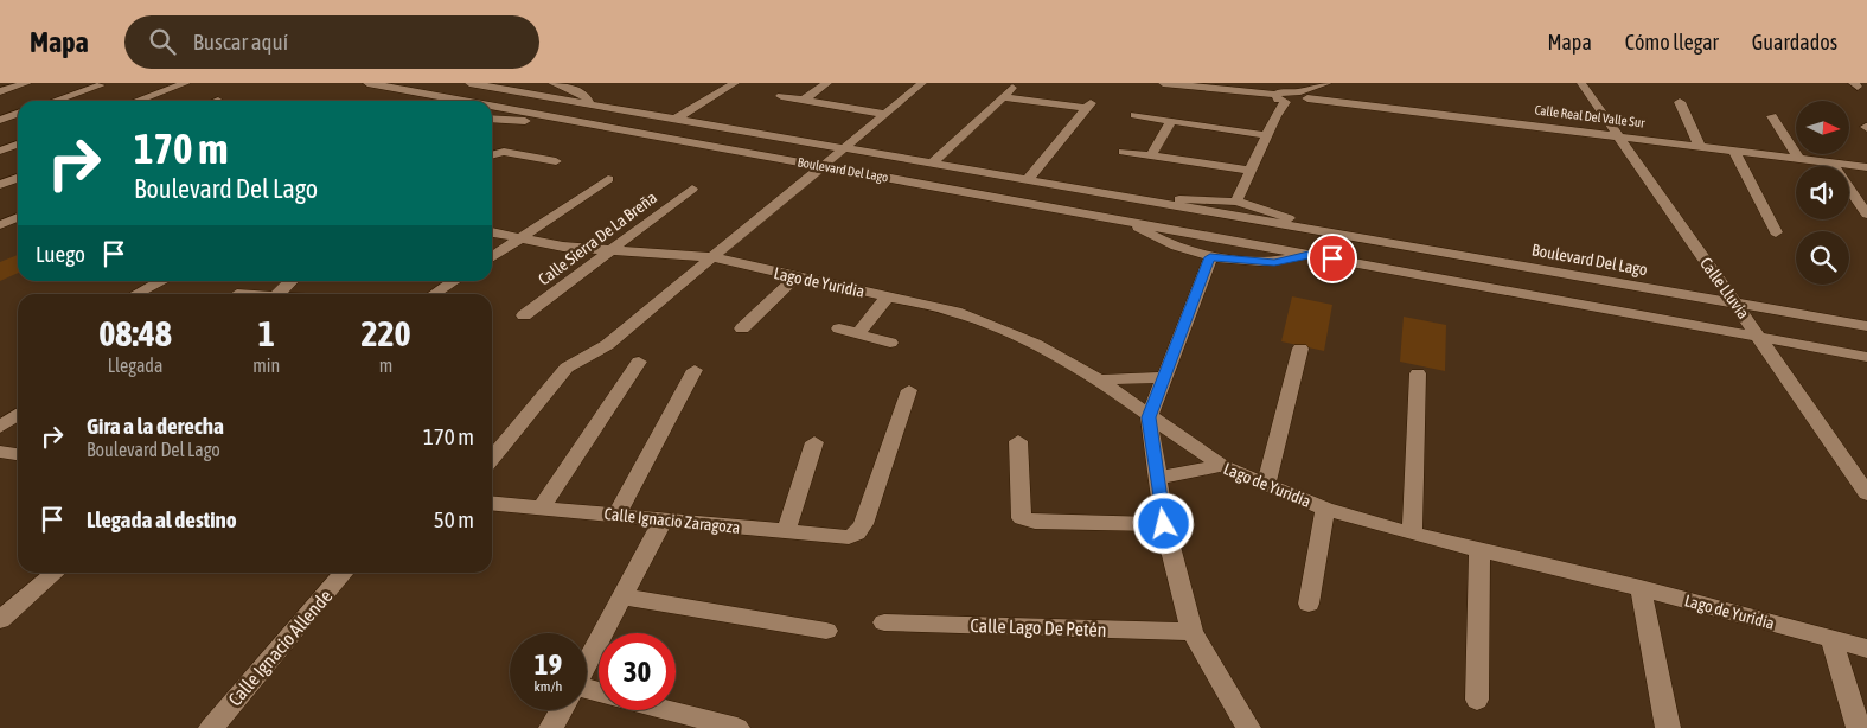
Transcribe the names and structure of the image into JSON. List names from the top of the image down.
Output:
{
  "streets": {
    "street": [
      "Calle Real Del Valle Sur",
      "Boulevard Del Lago",
      "Calle Sierra De La Breña",
      "Lago de Yuridia",
      "Calle Lluvia",
      "Calle Ignacio Zaragoza",
      "Calle Lago De Petén",
      "Calle Ignacio Allende"
    ]
  },
  "crossings": [
    ["Calle Real Del Valle Sur", "Calle Lluvia"],
    ["Boulevard Del Lago", "Calle Lluvia"],
    ["Calle Sierra De La Breña", "Lago de Yuridia"]
  ],
  "north": "right",
  "page": {
    "header": "Mapa",
    "search": "Buscar aquí",
    "nav": ["Mapa", "Cómo llegar", "Guardados"],
    "turn": ["170 m", "Boulevard Del Lago"],
    "then": "Luego",
    "eta": [
      "08:48",
      "Llegada",
      "1",
      "min",
      "220",
      "m"
    ],
    "list": [
      {
        "name": "Gira a la derecha",
        "note": "Boulevard Del Lago",
        "value": "170 m"
      },
      {
        "name": "Llegada al destino",
        "value": "50 m"
      }
    ],
    "speed": "19 km/h",
    "limit": "30"
  }
}
